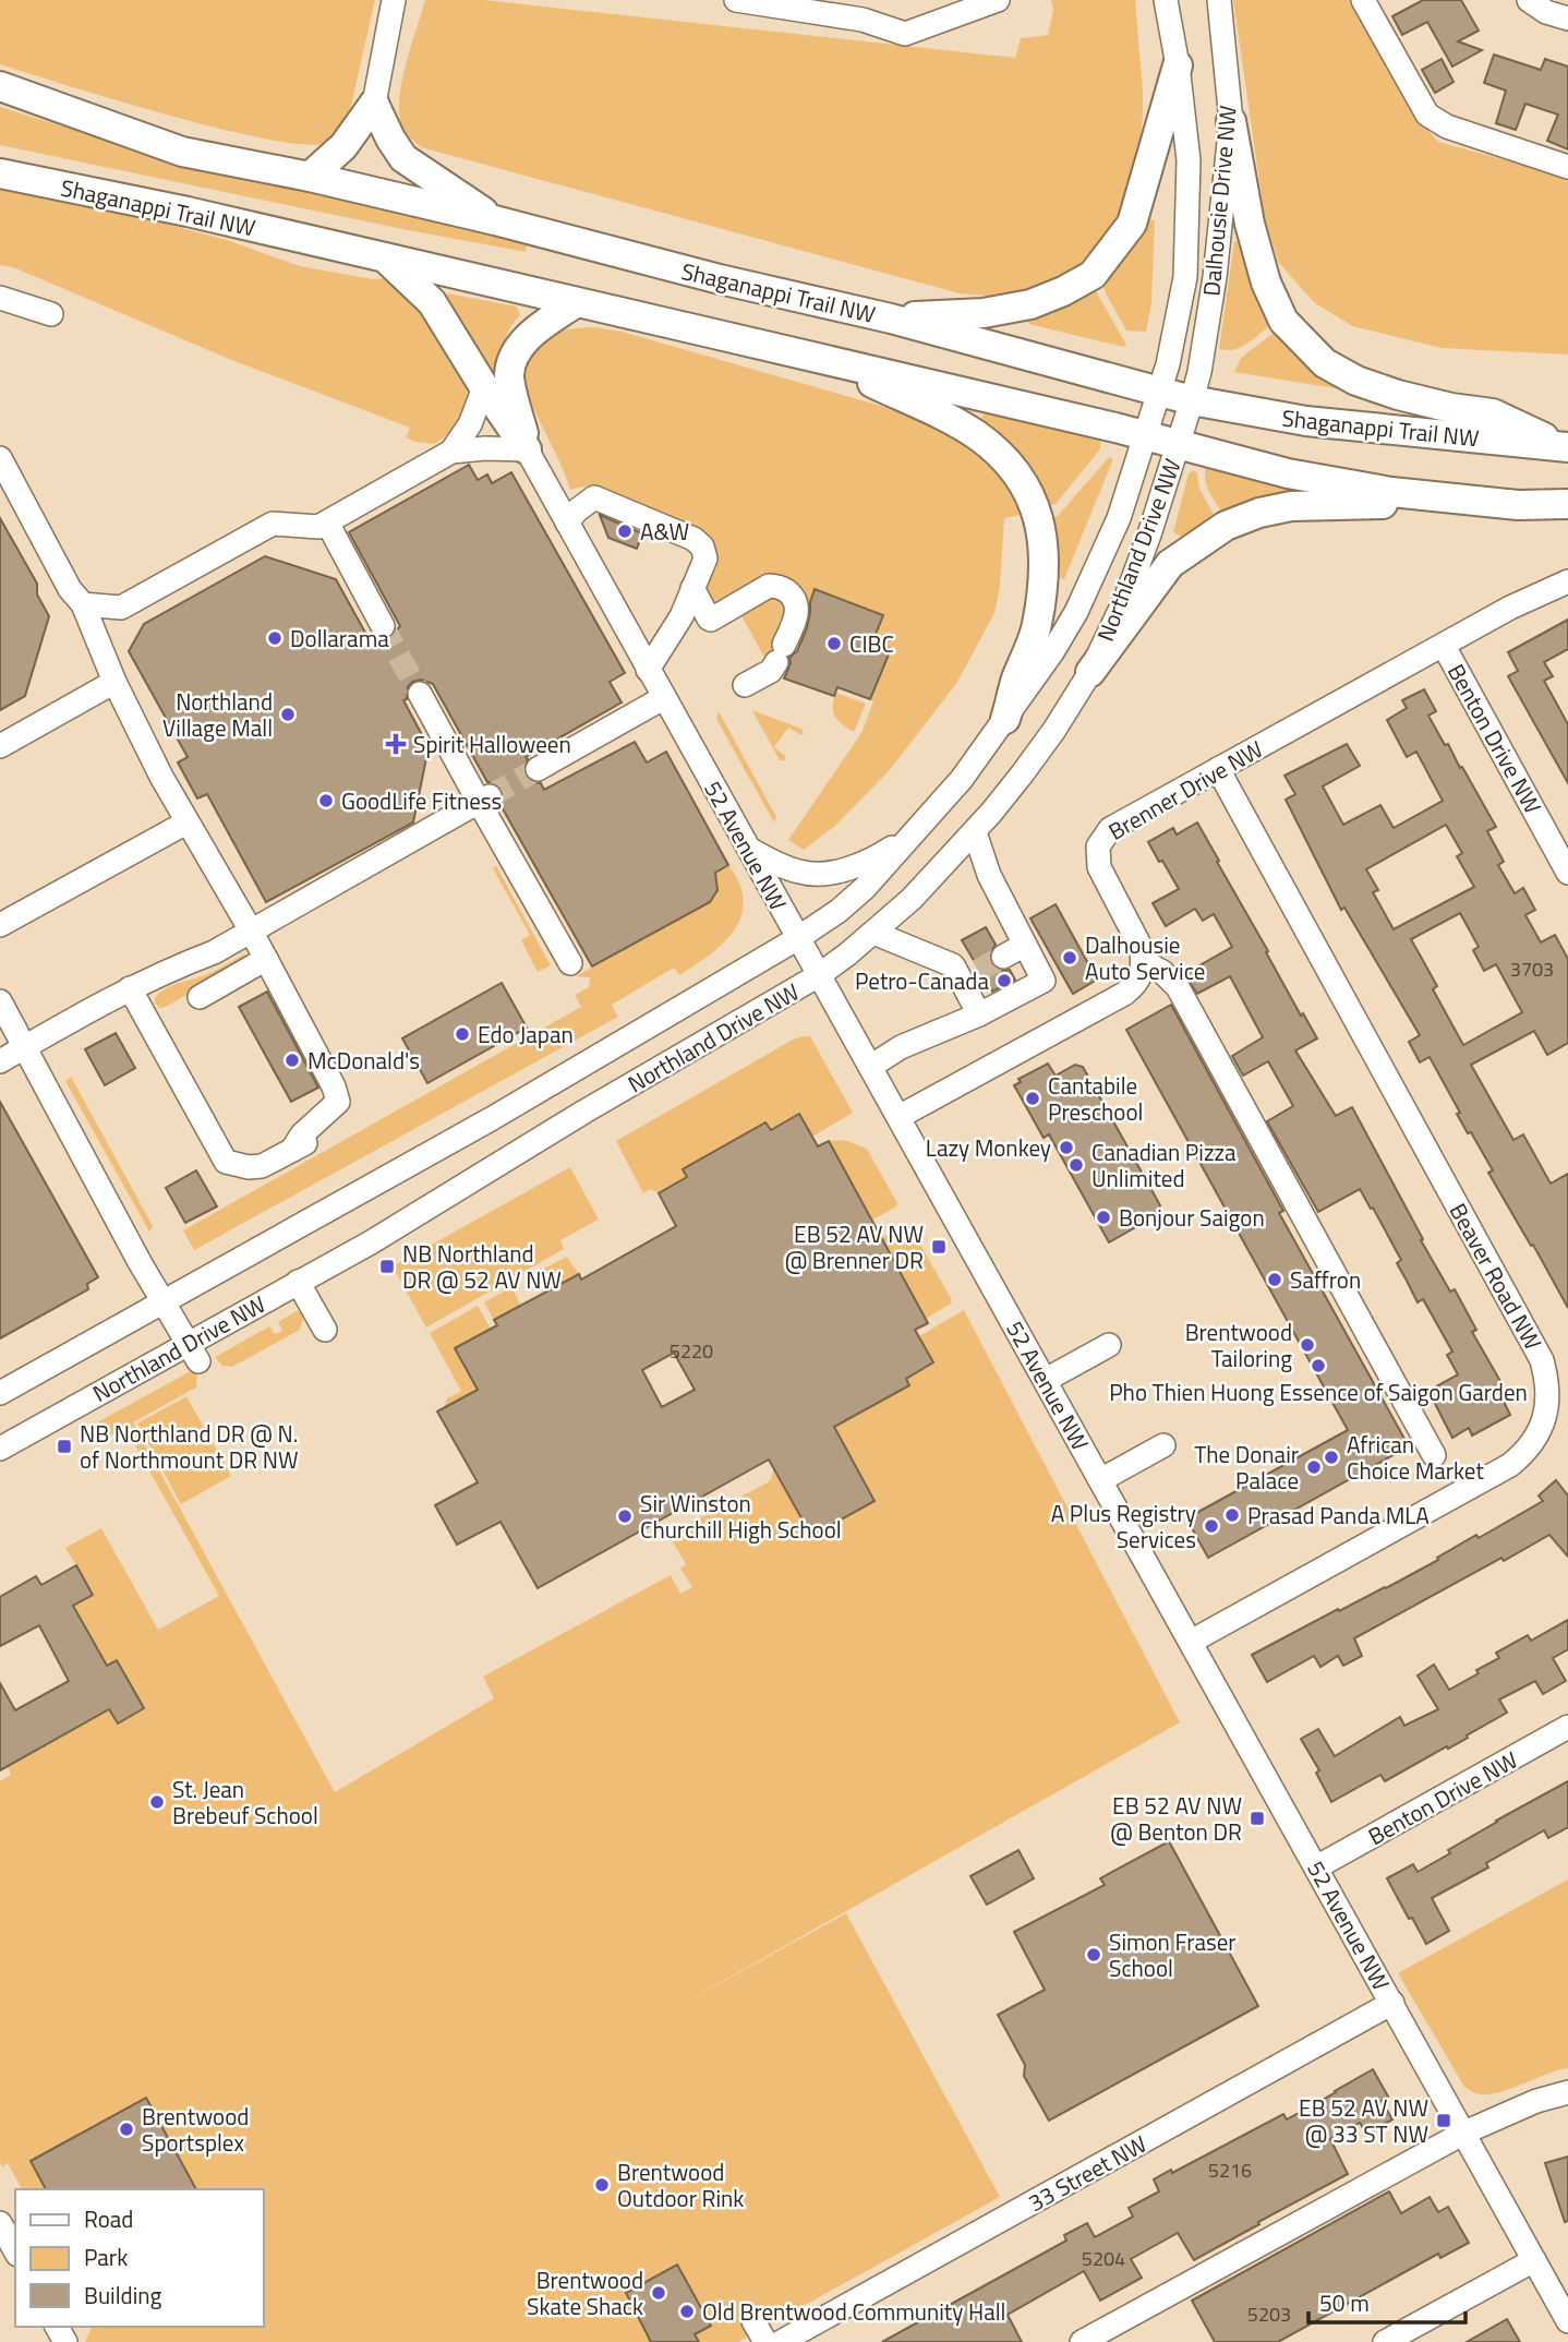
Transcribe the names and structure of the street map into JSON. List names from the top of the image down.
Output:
{
  "streets": {
    "main road": ["Shaganappi Trail NW"],
    "street": [
      "Dalhousie Drive NW",
      "Northland Drive NW",
      "Benton Drive NW",
      "Brenner Drive NW",
      "52 Avenue NW",
      "Beaver Road NW",
      "33 Street NW"
    ]
  },
  "crossings": [
    ["Dalhousie Drive NW", "Shaganappi Trail NW"],
    ["Dalhousie Drive NW", "Northland Drive NW"],
    ["Shaganappi Trail NW", "Northland Drive NW"],
    ["Northland Drive NW", "52 Avenue NW"],
    ["Benton Drive NW", "Brenner Drive NW"],
    ["Benton Drive NW", "52 Avenue NW"],
    ["Brenner Drive NW", "Beaver Road NW"],
    ["52 Avenue NW", "Beaver Road NW"],
    ["52 Avenue NW", "33 Street NW"]
  ],
  "places": {
    "other": [
      "A&W",
      "Dollarama",
      "CIBC",
      "Northland Village Mall",
      "GoodLife Fitness",
      "Dalhousie Auto Service",
      "Petro-Canada",
      "Edo Japan",
      "McDonald's",
      "Cantabile Preschool",
      "Lazy Monkey",
      "Canadian Pizza Unlimited",
      "Bonjour Saigon",
      "Saffron",
      "Brentwood Tailoring",
      "Pho Thien Huong Essence of Saigon Garden",
      "African Choice Market",
      "The Donair Palace",
      "Prasad Panda MLA",
      "Sir Winston Churchill High School",
      "A Plus Registry Services",
      "St. Jean Brebeuf School",
      "Simon Fraser School",
      "Brentwood Sportsplex",
      "Brentwood Outdoor Rink",
      "Brentwood Skate Shack",
      "Old Brentwood Community Hall"
    ],
    "health": ["Spirit Halloween"],
    "transit": [
      "EB 52 AV NW @ Brenner DR",
      "NB Northland DR @ 52 AV NW",
      "NB Northland DR @ N. of Northmount DR NW",
      "EB 52 AV NW @ Benton DR",
      "EB 52 AV NW @ 33 ST NW"
    ]
  },
  "house_numbers": [
    "3703",
    "5220",
    "5216",
    "5204",
    "5203"
  ],
  "legend": ["Road", "Park", "Building"],
  "scale_bar": "50 m"
}
